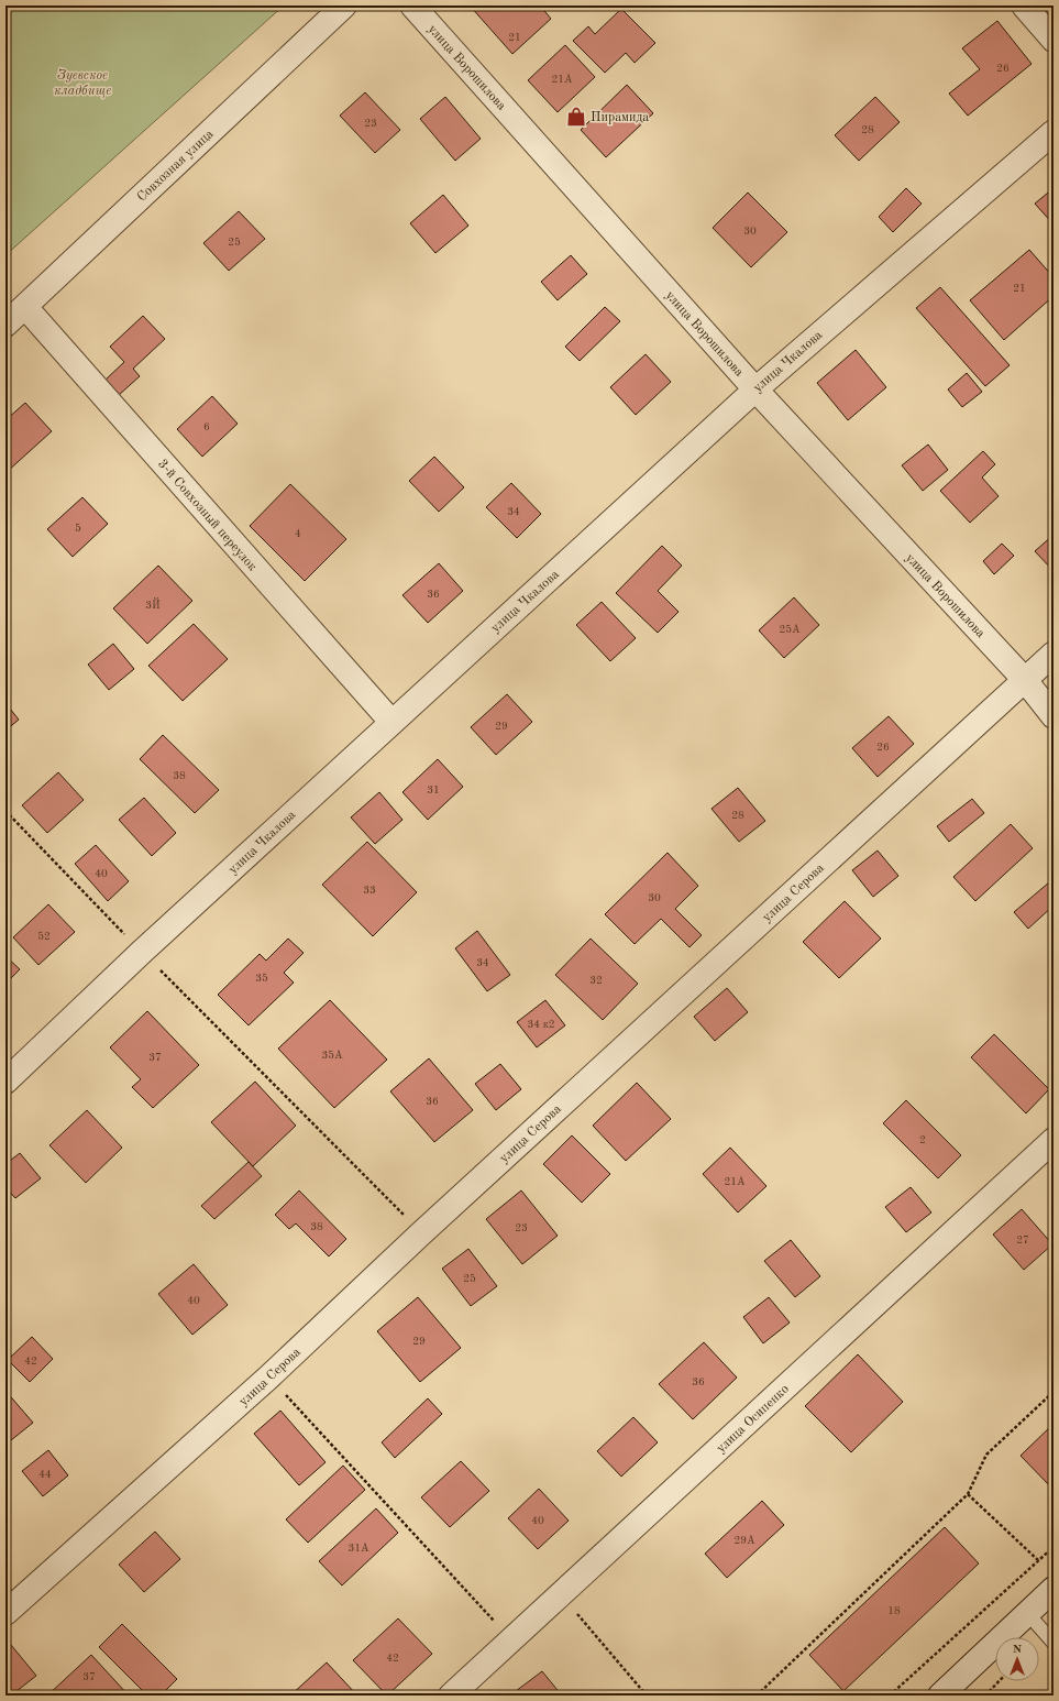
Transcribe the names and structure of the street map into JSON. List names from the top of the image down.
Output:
{
  "streets": {
    "street": [
      "улица Ворошилова",
      "Совхозная улица",
      "улица Чкалова",
      "3-й Совхозный переулок",
      "улица Серова",
      "улица Осипенко"
    ]
  },
  "crossings": [
    ["улица Ворошилова", "улица Чкалова"],
    ["улица Ворошилова", "улица Серова"],
    ["Совхозная улица", "3-й Совхозный переулок"],
    ["улица Чкалова", "3-й Совхозный переулок"]
  ],
  "parks": ["Зуевское кладбище"],
  "places": {
    "shop": ["Пирамида"]
  },
  "house_numbers": [
    "21",
    "26",
    "21А",
    "23",
    "28",
    "30",
    "25",
    "21",
    "6",
    "34",
    "5",
    "4",
    "36",
    "3Й",
    "25А",
    "29",
    "26",
    "38",
    "31",
    "28",
    "40",
    "33",
    "30",
    "52",
    "34",
    "35",
    "32",
    "34 к2",
    "35А",
    "37",
    "36",
    "2",
    "21А",
    "38",
    "23",
    "27",
    "25",
    "40",
    "29",
    "42",
    "36",
    "44",
    "40",
    "29А",
    "31А",
    "18",
    "42",
    "37"
  ],
  "north": "top"
}
